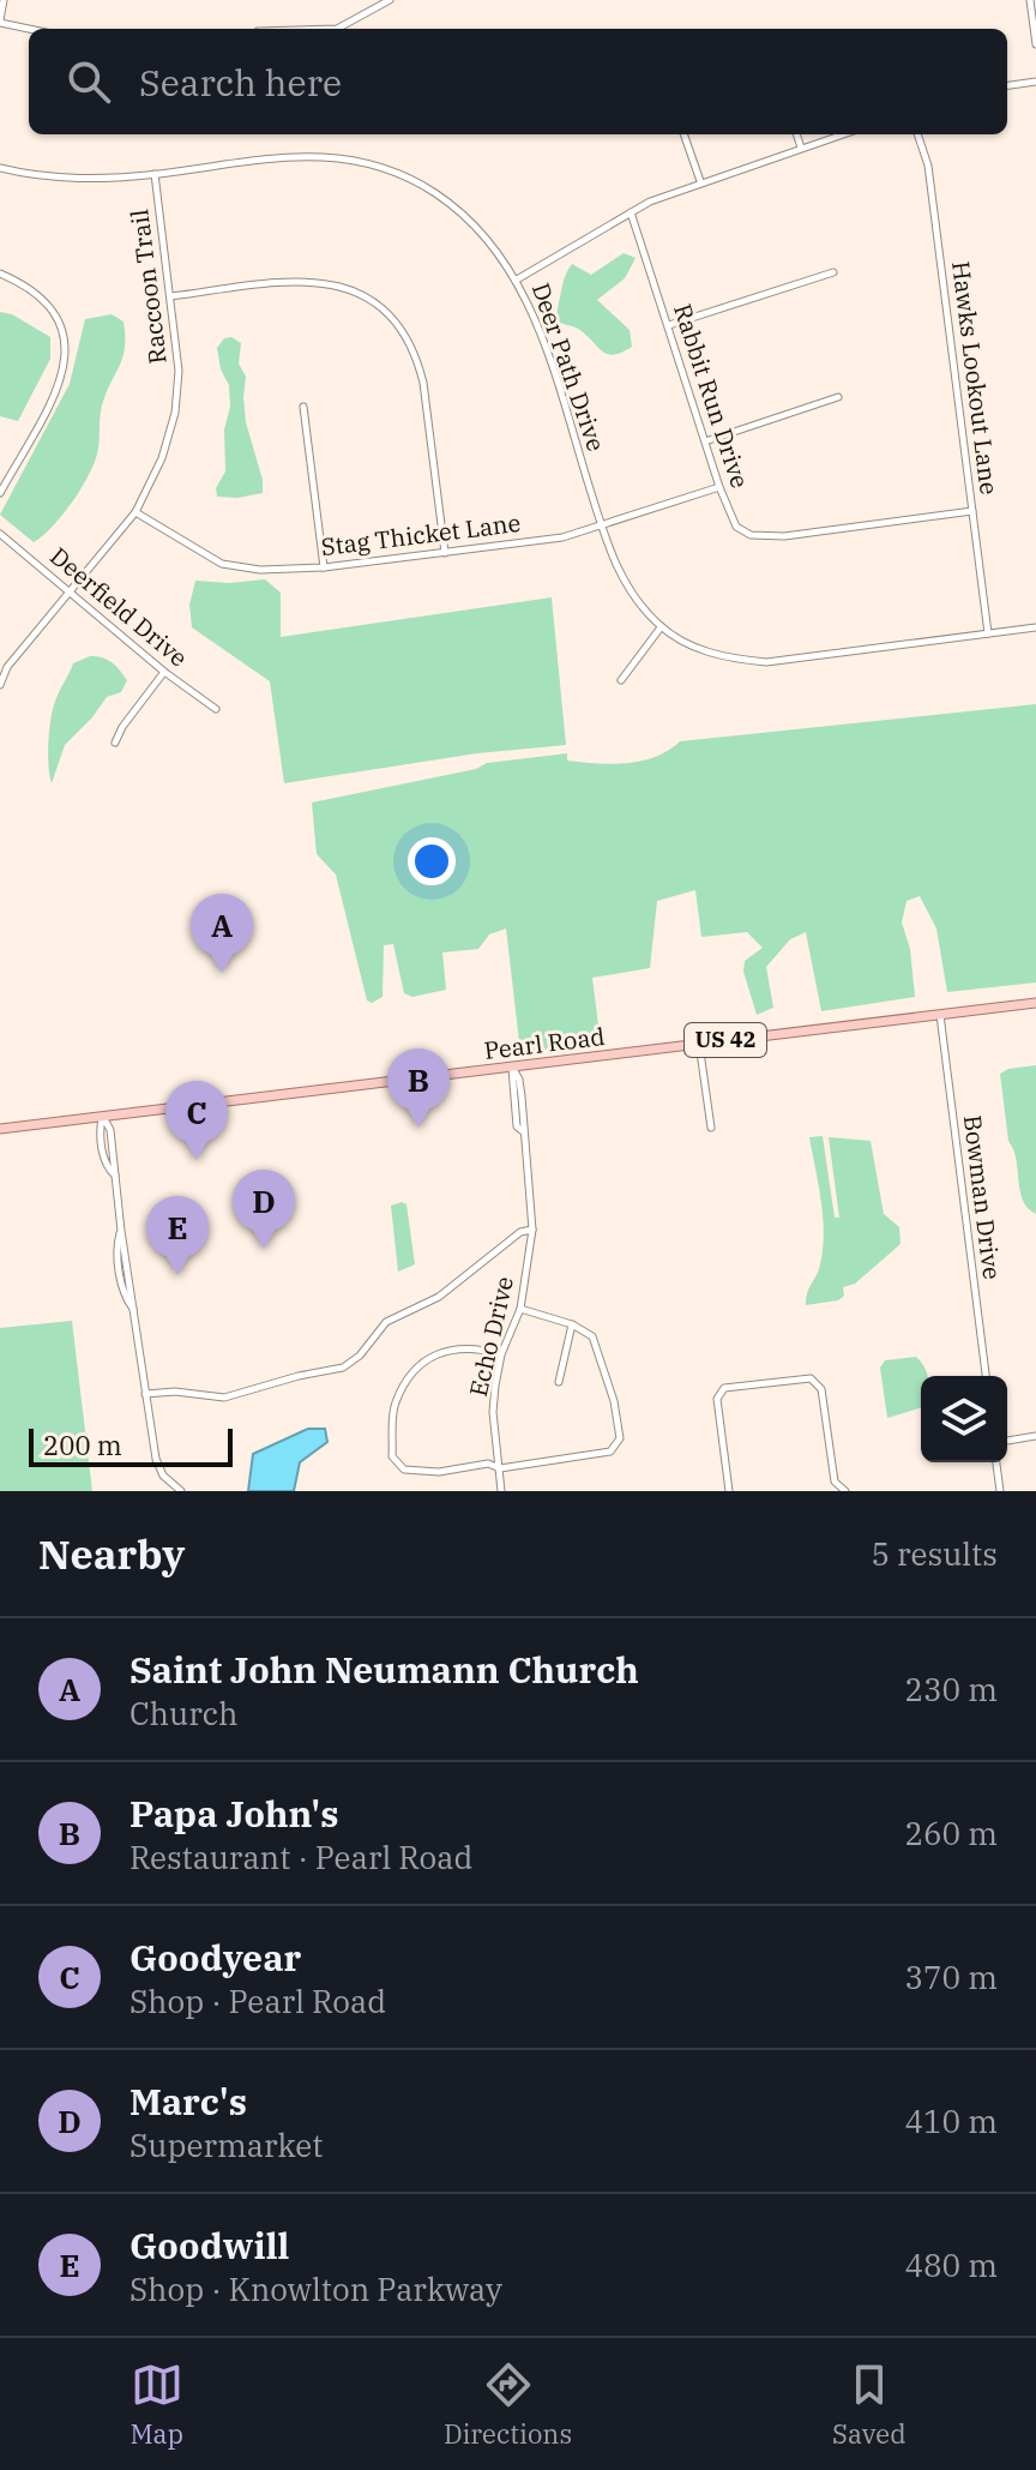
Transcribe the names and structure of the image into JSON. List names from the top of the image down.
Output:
{
  "streets": {
    "main road": ["US 42", "Pearl Road"],
    "street": [
      "Raccoon Trail",
      "Deer Path Drive",
      "Hawks Lookout Lane",
      "Rabbit Run Drive",
      "Stag Thicket Lane",
      "Deerfield Drive",
      "Bowman Drive",
      "Echo Drive"
    ]
  },
  "crossings": [
    ["Raccoon Trail", "Deer Path Drive"],
    ["Raccoon Trail", "Stag Thicket Lane"],
    ["Raccoon Trail", "Deerfield Drive"],
    ["Deer Path Drive", "Hawks Lookout Lane"],
    ["Deer Path Drive", "Stag Thicket Lane"],
    ["Hawks Lookout Lane", "Rabbit Run Drive"],
    ["Rabbit Run Drive", "Stag Thicket Lane"],
    ["Pearl Road", "Bowman Drive"],
    ["Pearl Road", "Echo Drive"]
  ],
  "scale_bar": "200 m",
  "page": {
    "search": "Search here",
    "pins": [
      "A",
      "B",
      "C",
      "D",
      "E"
    ],
    "scale": "200 m",
    "heading": ["Nearby", "5 results"],
    "list": [
      {
        "mark": "A",
        "name": "Saint John Neumann Church",
        "note": "Church",
        "value": "230 m"
      },
      {
        "mark": "B",
        "name": "Papa John's",
        "note": "Restaurant · Pearl Road",
        "value": "260 m"
      },
      {
        "mark": "C",
        "name": "Goodyear",
        "note": "Shop · Pearl Road",
        "value": "370 m"
      },
      {
        "mark": "D",
        "name": "Marc's",
        "note": "Supermarket",
        "value": "410 m"
      },
      {
        "mark": "E",
        "name": "Goodwill",
        "note": "Shop · Knowlton Parkway",
        "value": "480 m"
      }
    ],
    "nav": ["Map", "Directions", "Saved"]
  }
}
